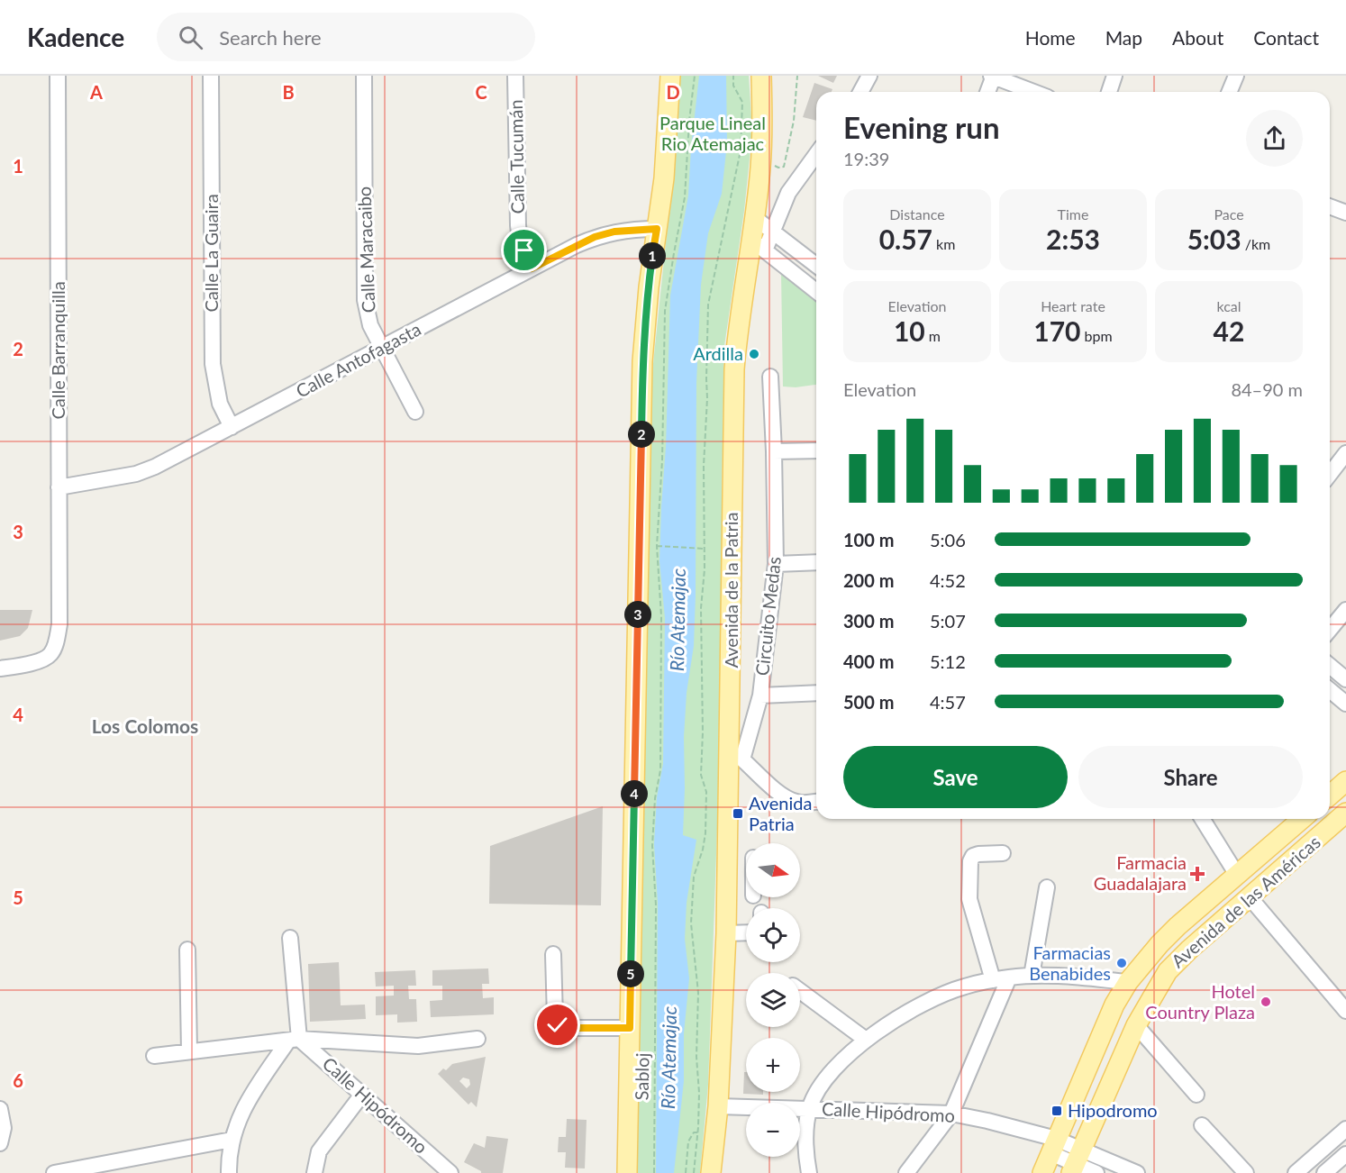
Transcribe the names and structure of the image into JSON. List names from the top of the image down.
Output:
{
  "streets": {
    "main road": ["Avenida de la Patria", "Avenida de las Américas"],
    "street": [
      "Calle Tucumán",
      "Calle Maracaibo",
      "Calle La Guaira",
      "Calle Barranquilla",
      "Calle Antofagasta",
      "Circuito Medas",
      "Calle Hipódromo"
    ],
    "path": ["Sabloj"]
  },
  "crossings": [
    ["Calle Tucumán", "Calle Antofagasta"],
    ["Calle Maracaibo", "Calle Antofagasta"],
    ["Calle La Guaira", "Calle Antofagasta"],
    ["Calle Barranquilla", "Calle Antofagasta"],
    ["Avenida de la Patria", "Circuito Medas"],
    ["Avenida de la Patria", "Calle Hipódromo"],
    ["Avenida de las Américas", "Calle Hipódromo"]
  ],
  "districts": ["Los Colomos"],
  "water": ["Río Atemajac"],
  "parks": ["Parque Lineal Rio Atemajac"],
  "places": {
    "other": ["Ardilla", "Farmacias Benabides", "Hotel Country Plaza"],
    "transit": ["Avenida Patria", "Hipodromo"],
    "health": ["Farmacia Guadalajara"]
  },
  "north": "right",
  "page": {
    "header": "Kadence",
    "search": "Search here",
    "nav": [
      "Home",
      "Map",
      "About",
      "Contact"
    ],
    "heading": ["Evening run", "19:39"],
    "stats": [
      ["Distance", "0.57 km"],
      ["Time", "2:53"],
      ["Pace", "5:03 /km"],
      ["Elevation", "10 m"],
      ["Heart rate", "170 bpm"],
      ["kcal", "42"]
    ],
    "pins": [
      "1",
      "2",
      "3",
      "4",
      "5"
    ],
    "chart": ["Elevation", "84–90 m"],
    "list": [
      {
        "name": "100 m",
        "note": "5:06"
      },
      {
        "name": "200 m",
        "note": "4:52"
      },
      {
        "name": "300 m",
        "note": "5:07"
      },
      {
        "name": "400 m",
        "note": "5:12"
      },
      {
        "name": "500 m",
        "note": "4:57"
      }
    ],
    "buttons": ["Save", "Share"],
    "map_buttons": ["+", "−"]
  },
  "grid": {
    "columns": [
      "A",
      "B",
      "C",
      "D"
    ],
    "rows": [
      "1",
      "2",
      "3",
      "4",
      "5",
      "6"
    ]
  }
}
